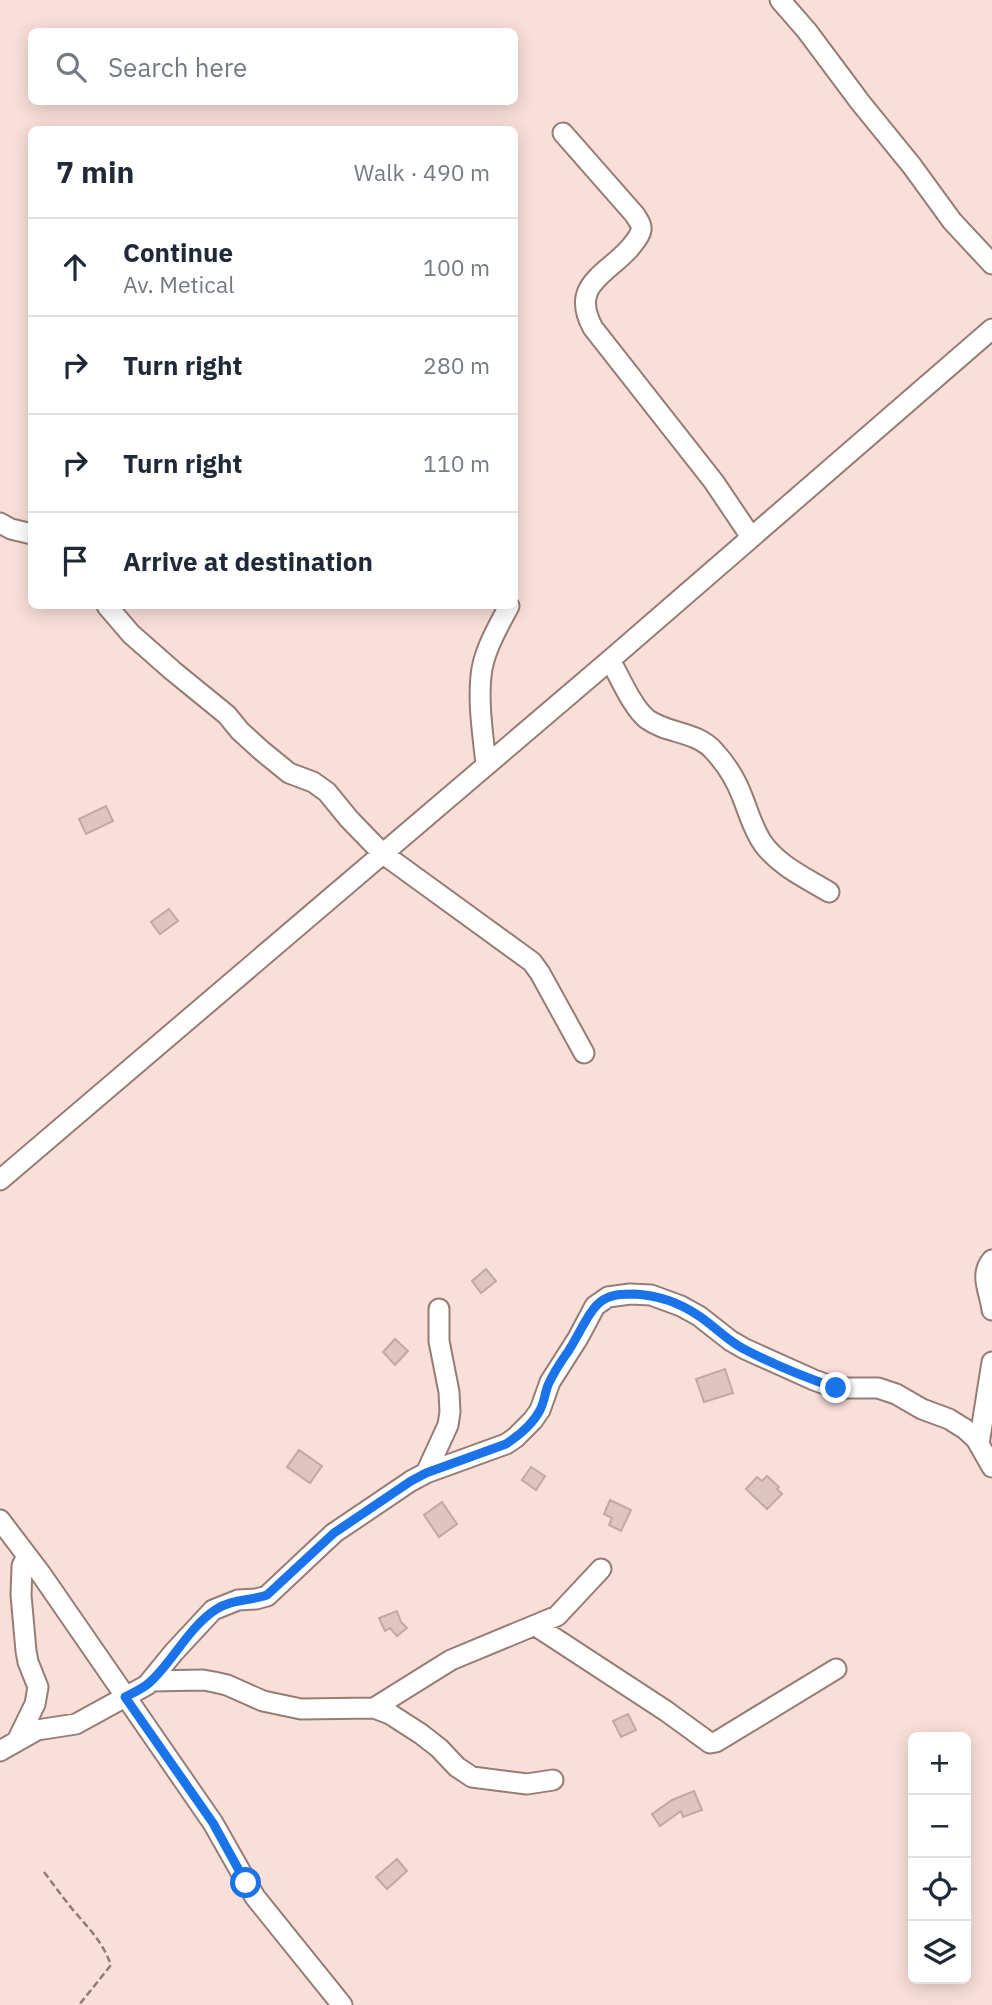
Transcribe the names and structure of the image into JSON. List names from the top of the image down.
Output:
{
  "page": {
    "search": "Search here",
    "heading": ["7 min", "Walk · 490 m"],
    "list": [
      ["Continue", "Av. Metical", "100 m"],
      ["Turn right", "280 m"],
      ["Turn right", "110 m"],
      "Arrive at destination"
    ],
    "map_buttons": ["+", "−"]
  }
}
